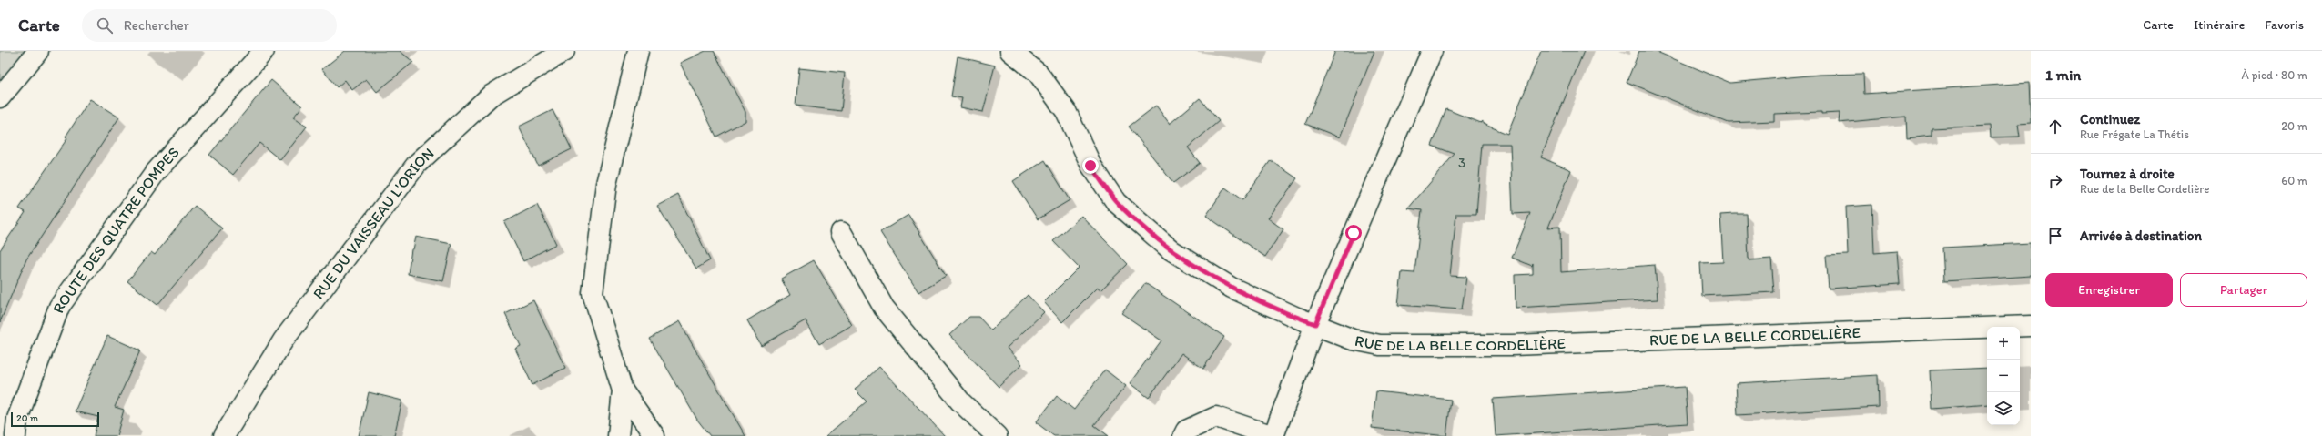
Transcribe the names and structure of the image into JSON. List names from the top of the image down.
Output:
{
  "streets": {
    "street": ["RUE DU VAISSEAU L'ORION", "ROUTE DES QUATRE POMPES", "RUE DE LA BELLE CORDELIÈRE"]
  },
  "house_numbers": ["3"],
  "scale_bar": "20 m",
  "page": {
    "header": "Carte",
    "search": "Rechercher",
    "nav": ["Carte", "Itinéraire", "Favoris"],
    "heading": ["1 min", "À pied · 80 m"],
    "list": [
      ["Continuez", "Rue Frégate La Thétis", "20 m"],
      ["Tournez à droite", "Rue de la Belle Cordelière", "60 m"],
      "Arrivée à destination"
    ],
    "buttons": ["Enregistrer", "Partager"],
    "map_buttons": ["+", "−"],
    "scale": "20 m"
  }
}
